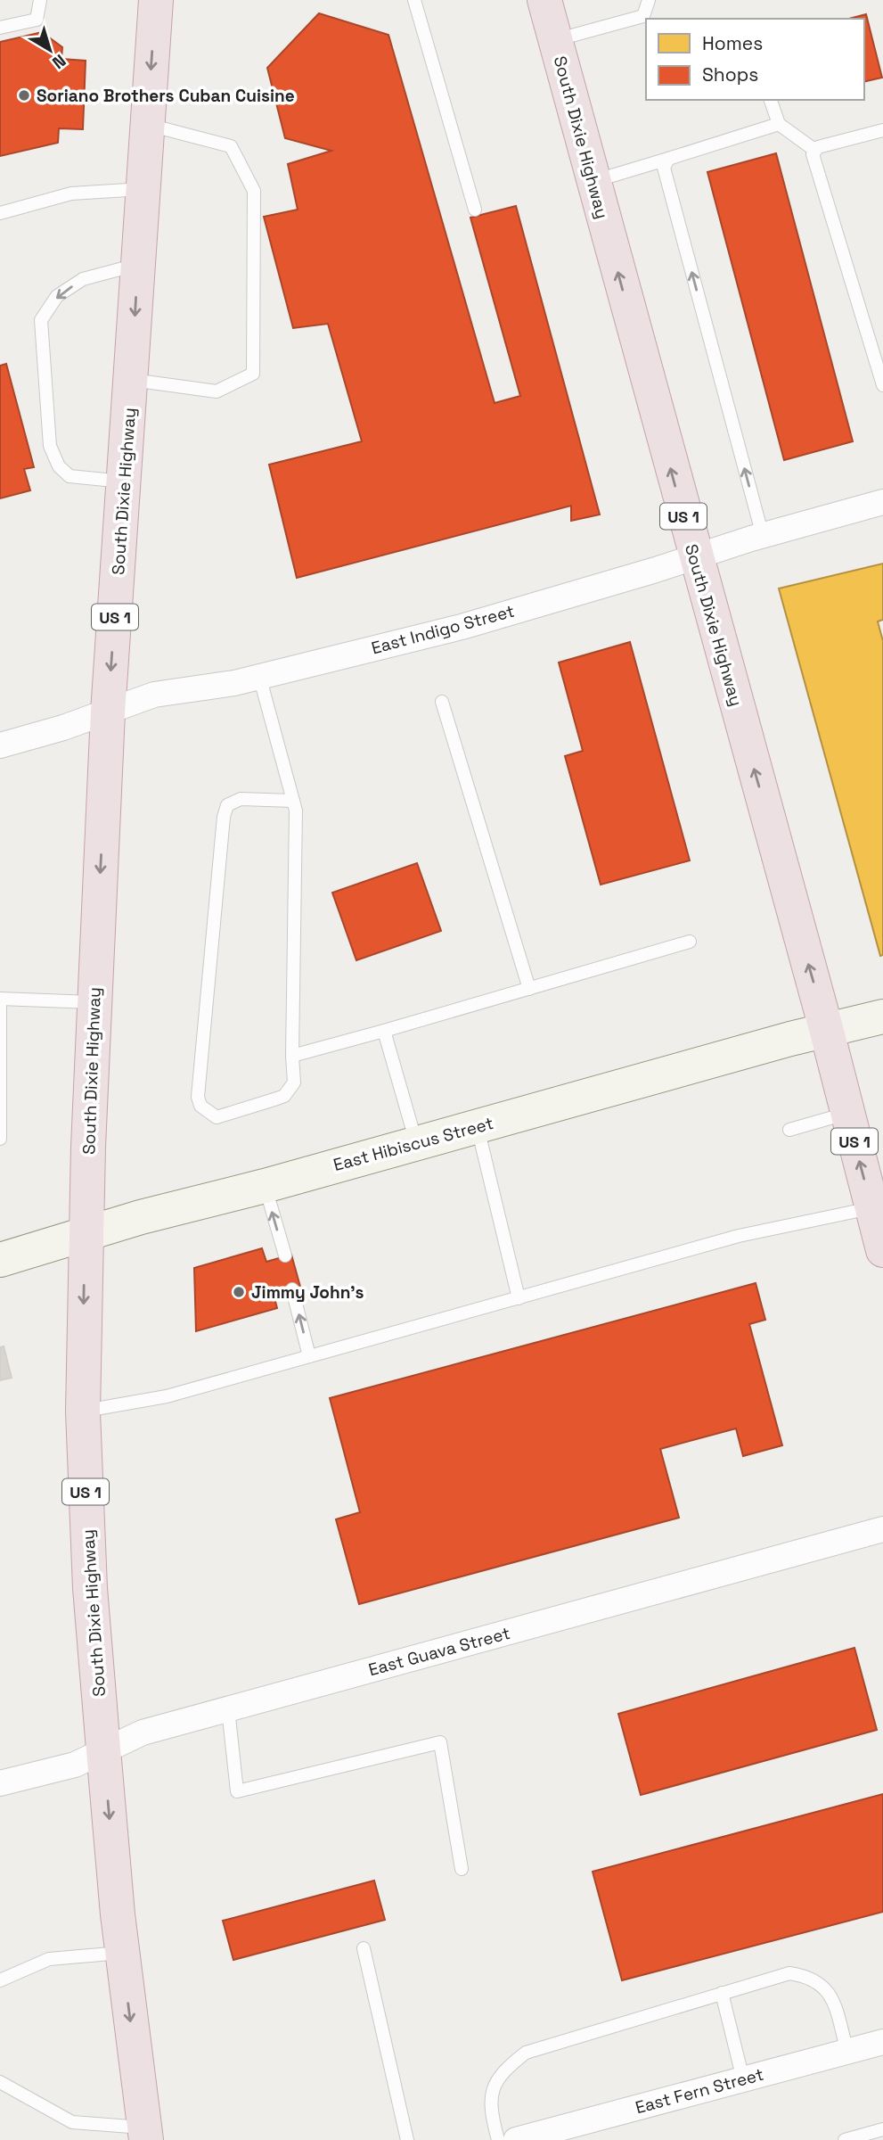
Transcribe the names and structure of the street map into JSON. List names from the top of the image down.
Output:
{
  "streets": {
    "highway": ["South Dixie Highway", "US 1"],
    "street": [
      "East Indigo Street",
      "East Hibiscus Street",
      "East Guava Street",
      "East Fern Street"
    ]
  },
  "crossings": [
    ["South Dixie Highway", "East Indigo Street"],
    ["South Dixie Highway", "East Hibiscus Street"],
    ["South Dixie Highway", "East Guava Street"]
  ],
  "places": ["Soriano Brothers Cuban Cuisine", "Jimmy John's"],
  "legend": ["Homes", "Shops"],
  "north": "bottom right"
}
